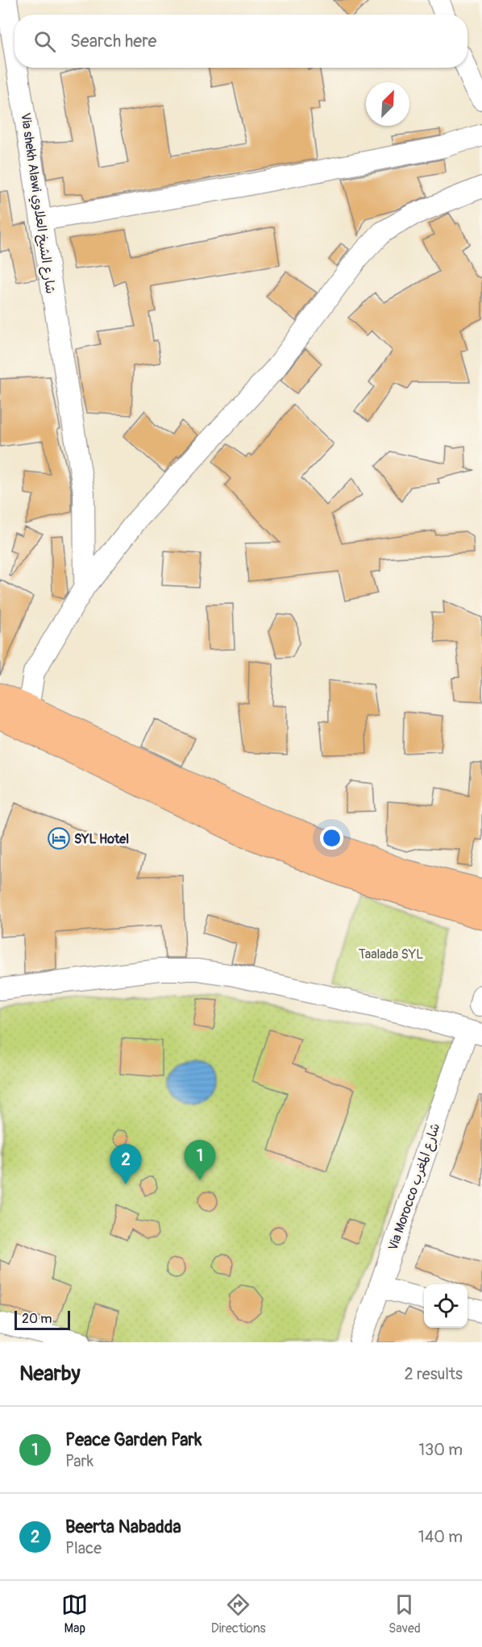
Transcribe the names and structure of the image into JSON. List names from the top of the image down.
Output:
{
  "streets": {
    "street": ["Via shekh Alawi شارع الشيخ العلاوي", "Via Morocco شارع المغرب"]
  },
  "parks": ["Taalada SYL"],
  "places": {
    "hotel": ["SYL Hotel"]
  },
  "scale_bar": "20 m",
  "north": "top right",
  "page": {
    "search": "Search here",
    "pins": ["1", "2"],
    "scale": "20 m",
    "heading": ["Nearby", "2 results"],
    "list": [
      {
        "mark": "1",
        "name": "Peace Garden Park",
        "note": "Park",
        "value": "130 m"
      },
      {
        "mark": "2",
        "name": "Beerta Nabadda",
        "note": "Place",
        "value": "140 m"
      }
    ],
    "nav": ["Map", "Directions", "Saved"]
  }
}
